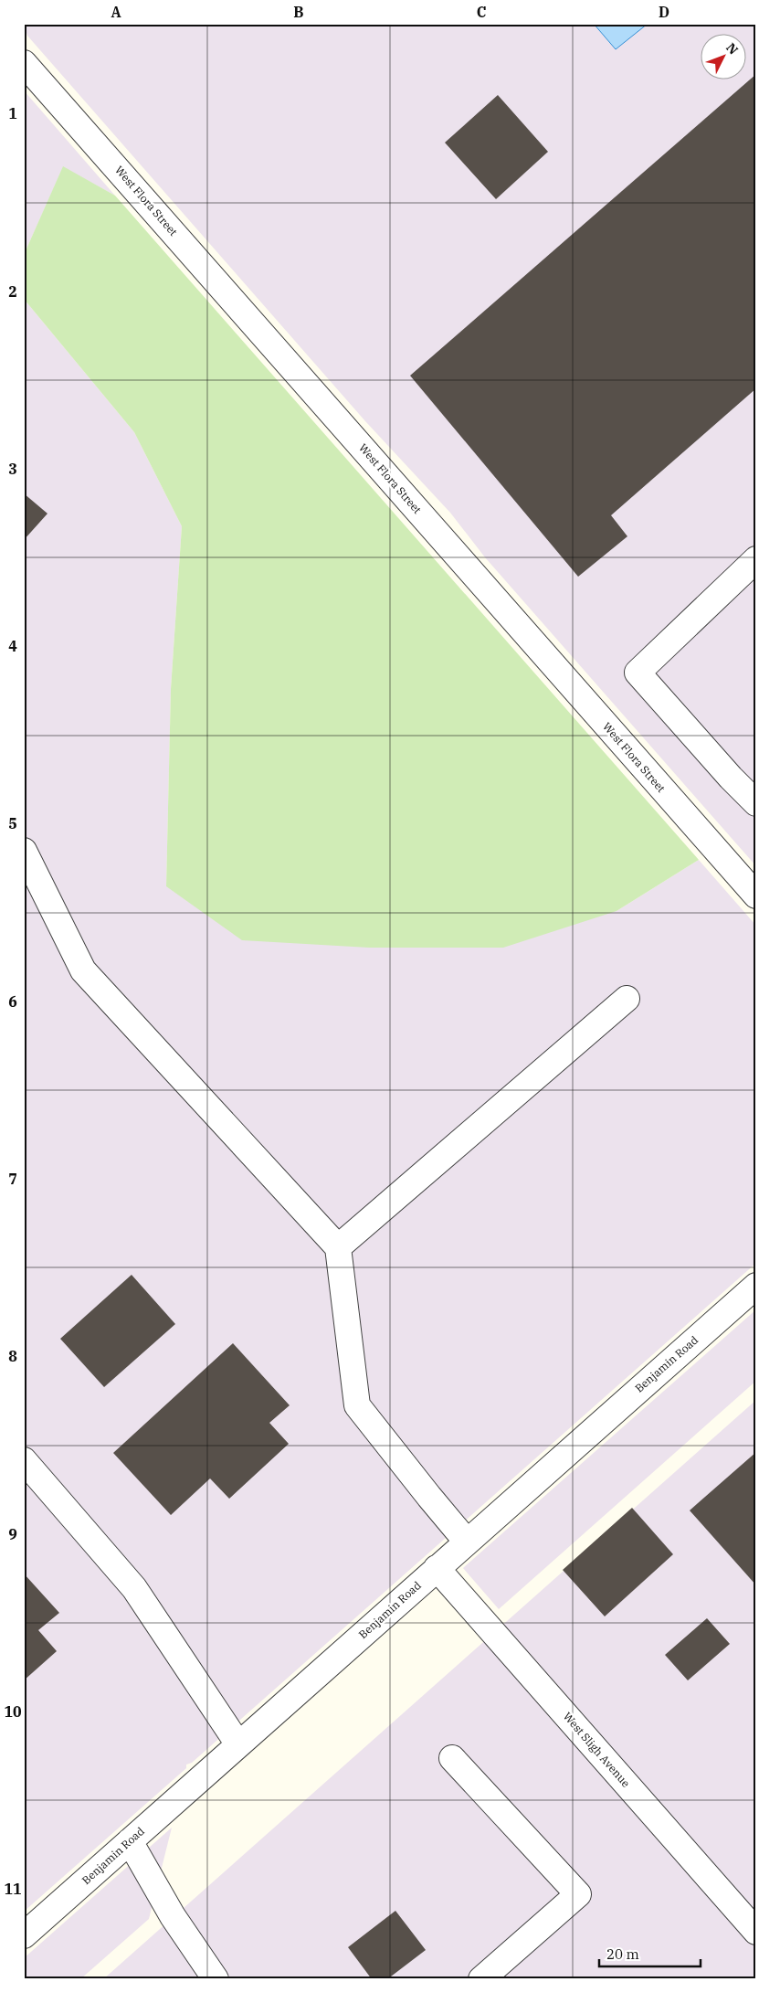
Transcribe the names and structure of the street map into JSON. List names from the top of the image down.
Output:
{
  "streets": {
    "street": ["West Flora Street", "Benjamin Road", "West Sligh Avenue"]
  },
  "crossings": [
    ["Benjamin Road", "West Sligh Avenue"]
  ],
  "scale_bar": "20 m",
  "north": "top right",
  "grid": {
    "columns": [
      "A",
      "B",
      "C",
      "D"
    ],
    "rows": [
      "1",
      "2",
      "3",
      "4",
      "5",
      "6",
      "7",
      "8",
      "9",
      "10",
      "11"
    ]
  }
}
